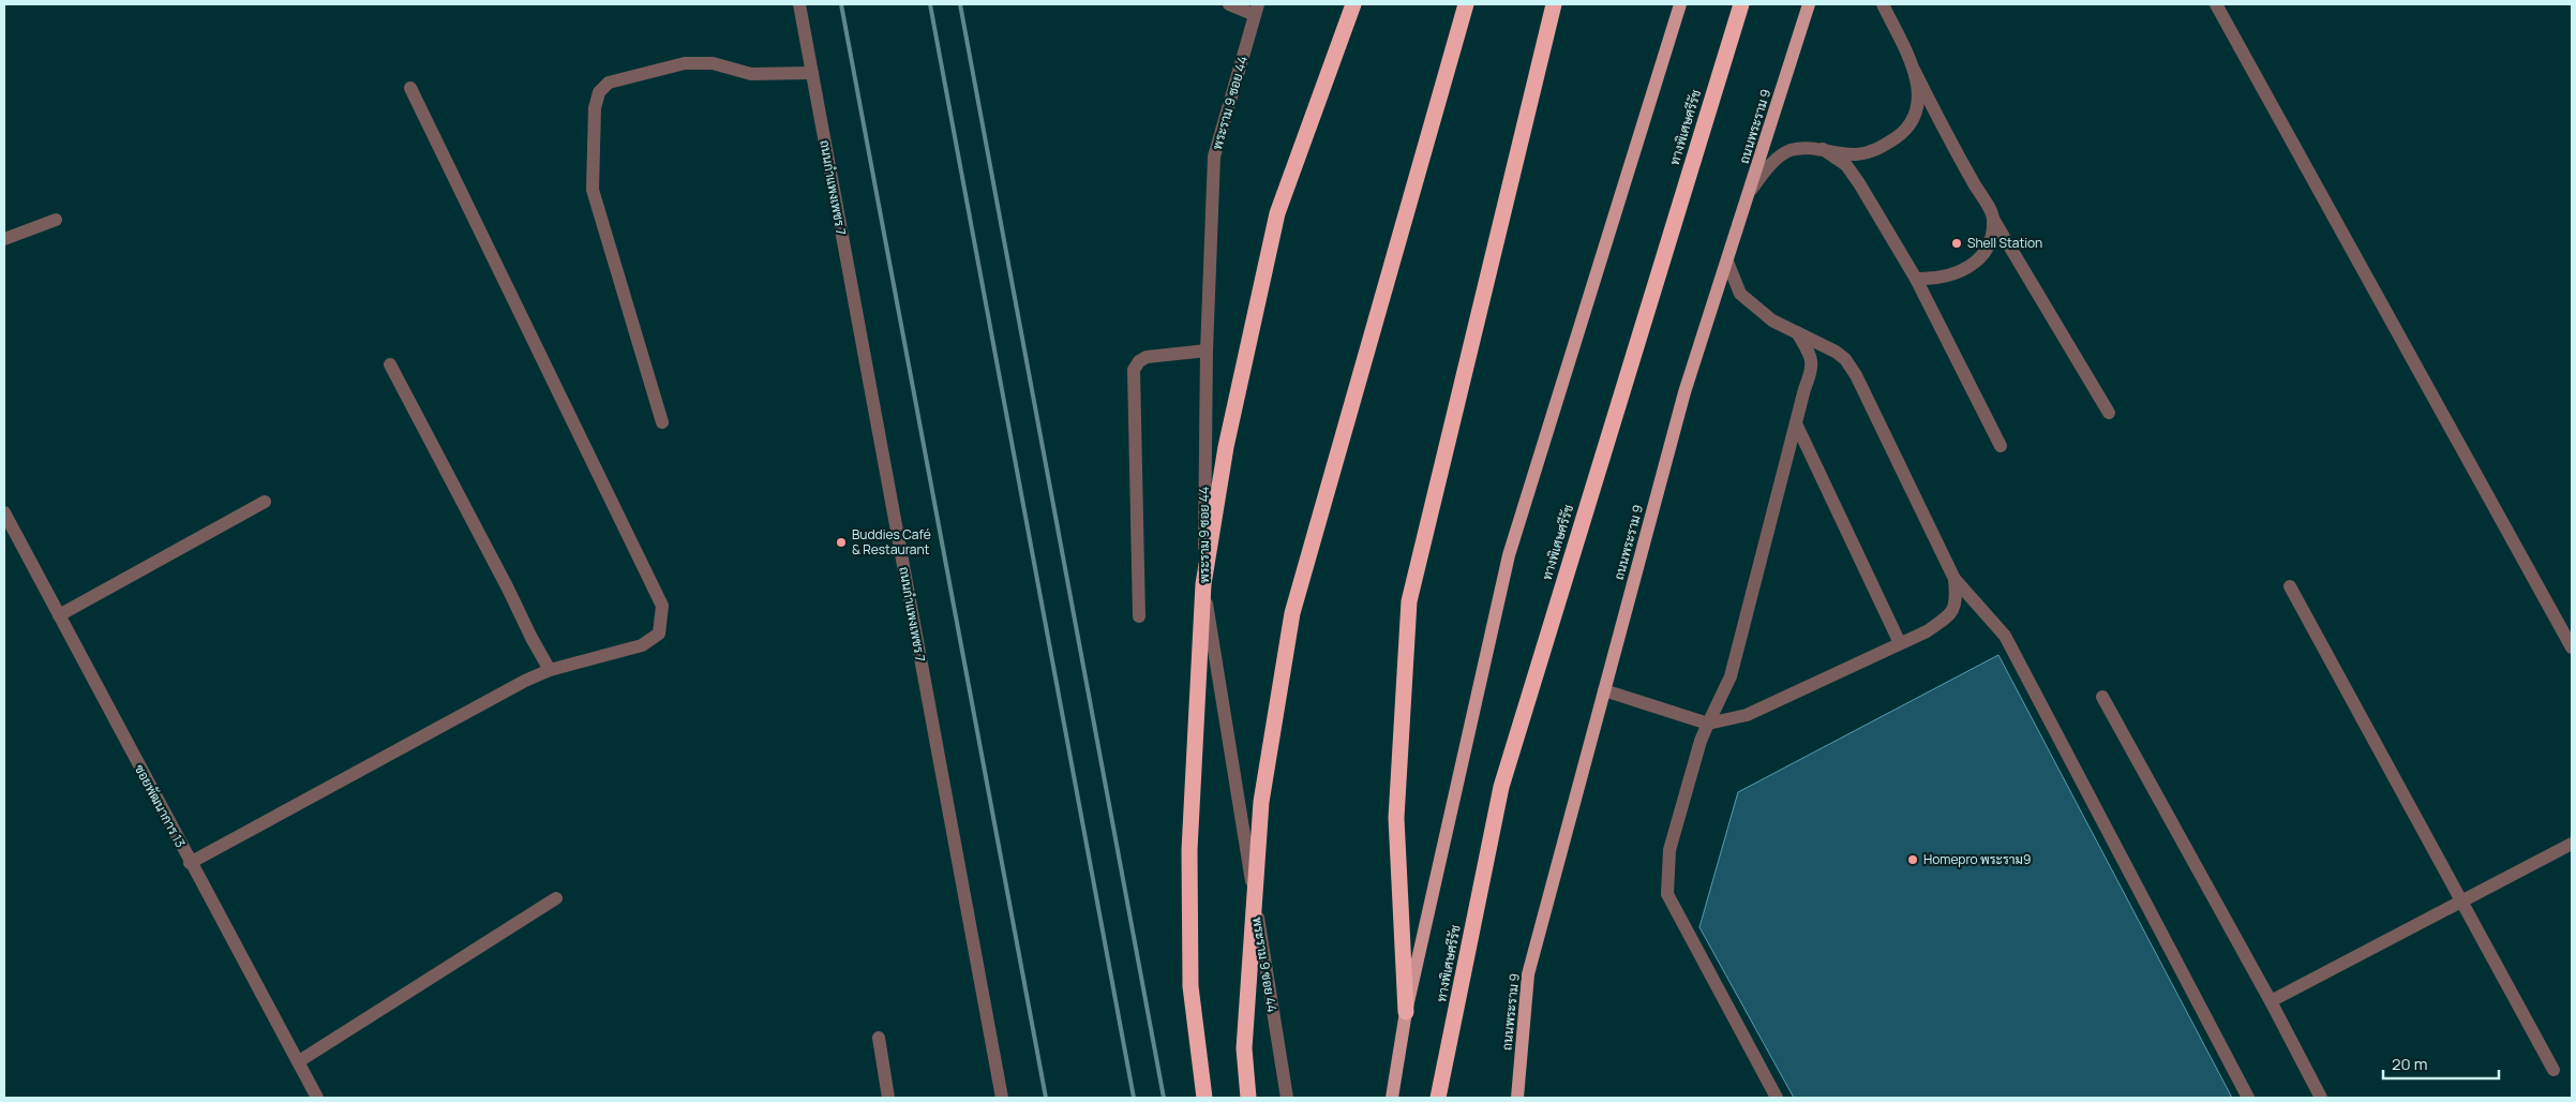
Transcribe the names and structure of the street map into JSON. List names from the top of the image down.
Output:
{
  "streets": {
    "highway": ["ทางพิเศษศรีรัช"],
    "main road": ["ถนนพระราม 9"],
    "street": ["พระราม 9 ซอย 44", "ถนนกำแพงเพชร 7", "ซอยพัฒนาการ 13"]
  },
  "places": ["Shell Station", "Buddies Café & Restaurant", "Homepro พระราม9"],
  "scale_bar": "20 m"
}
